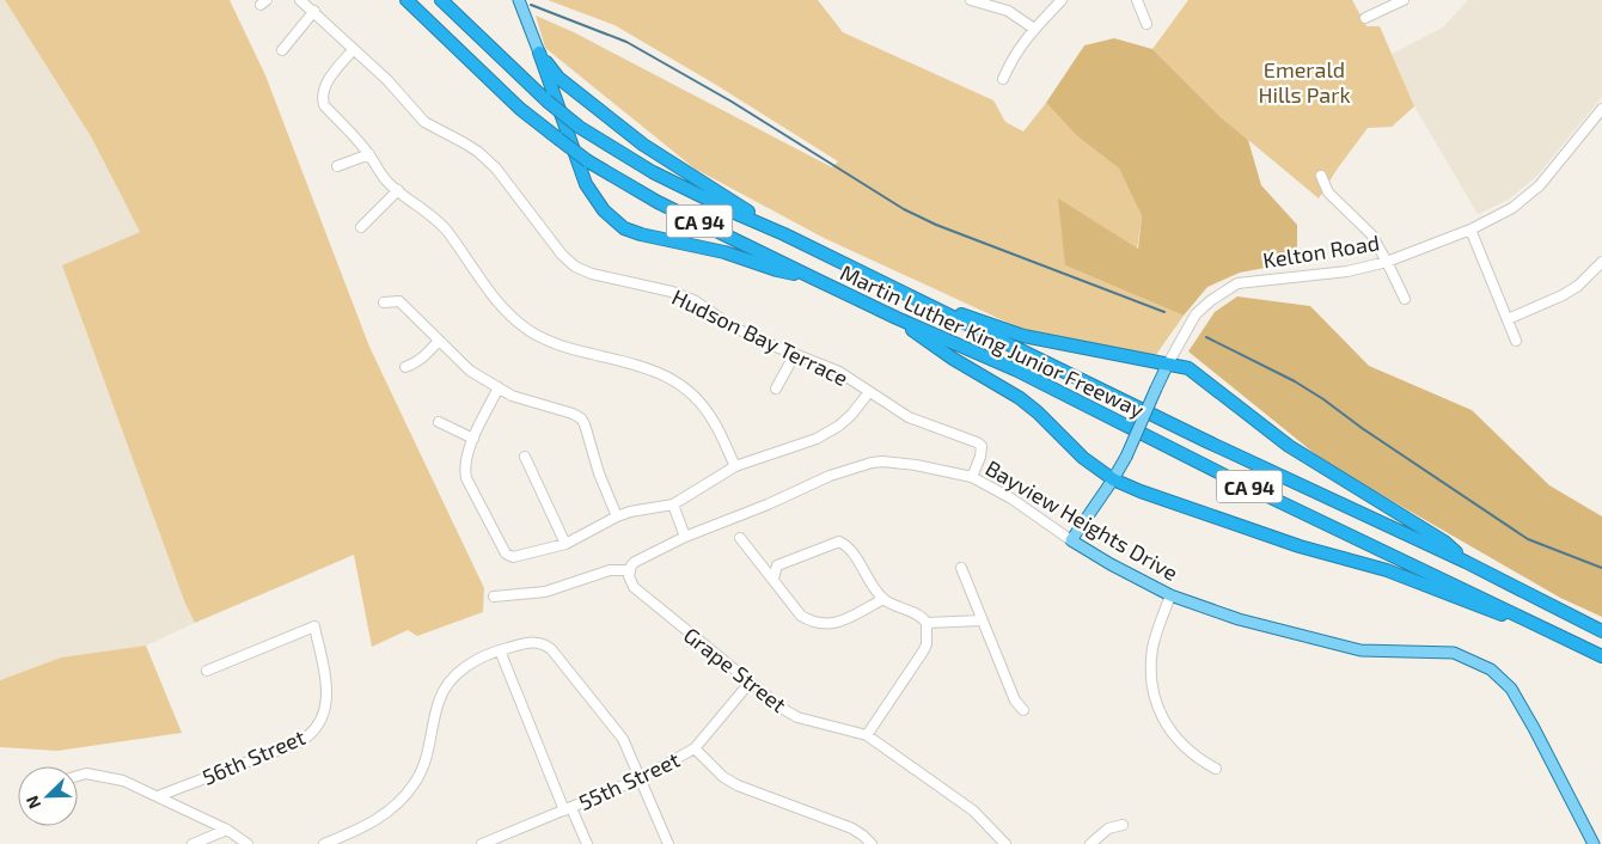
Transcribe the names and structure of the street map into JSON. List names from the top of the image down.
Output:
{
  "streets": {
    "highway": ["CA 94", "Martin Luther King Junior Freeway"],
    "main road": ["Kelton Road", "Bayview Heights Drive"],
    "street": [
      "Hudson Bay Terrace",
      "Grape Street",
      "56th Street",
      "55th Street"
    ]
  },
  "crossings": [
    ["Kelton Road", "Bayview Heights Drive"],
    ["Hudson Bay Terrace", "Bayview Heights Drive"],
    ["Bayview Heights Drive", "Grape Street"],
    ["Grape Street", "55th Street"]
  ],
  "parks": ["Emerald Hills Park"],
  "north": "bottom left"
}
